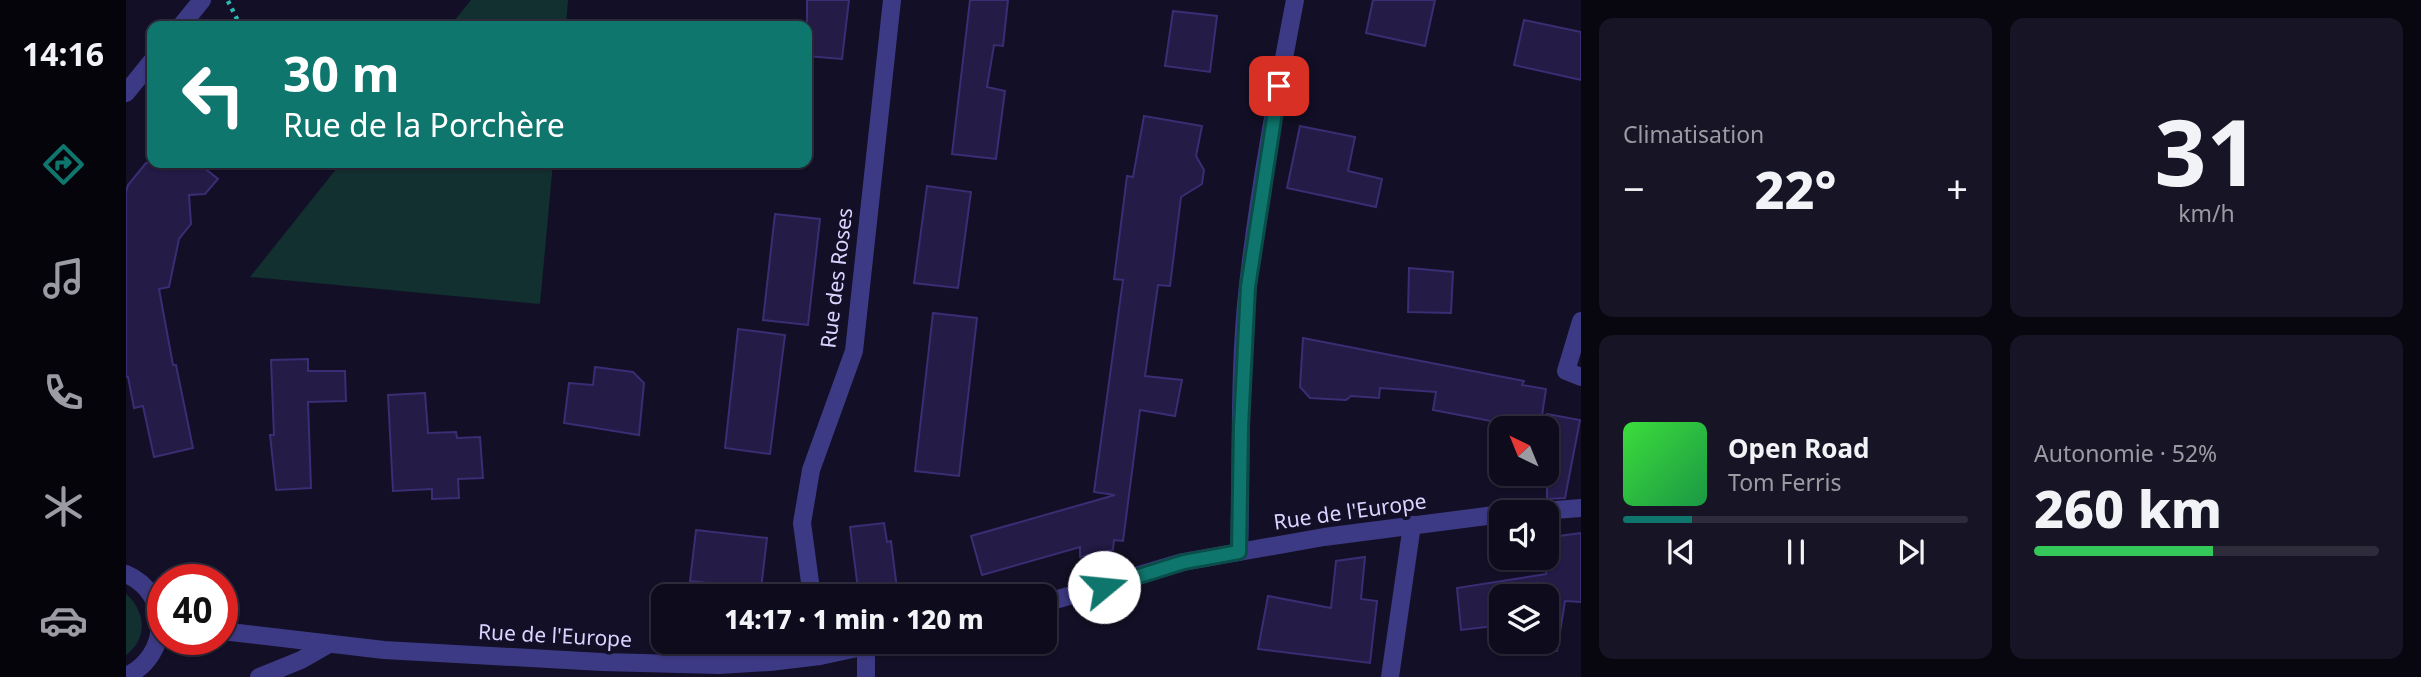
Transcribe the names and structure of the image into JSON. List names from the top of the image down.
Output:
{
  "streets": {
    "street": ["Rue des Roses", "Rue de l'Europe"]
  },
  "north": "top left",
  "page": {
    "tabs": "14:16",
    "tile": [
      "Climatisation",
      ["31", "km/h"],
      ["Autonomie · 52%", "260 km"]
    ],
    "turn": ["30 m", "Rue de la Porchère"],
    "heat": ["−", "22°", "+"],
    "song": ["Open Road", "Tom Ferris"],
    "limit": "40",
    "trip": "14:17 · 1 min · 120 m"
  }
}
